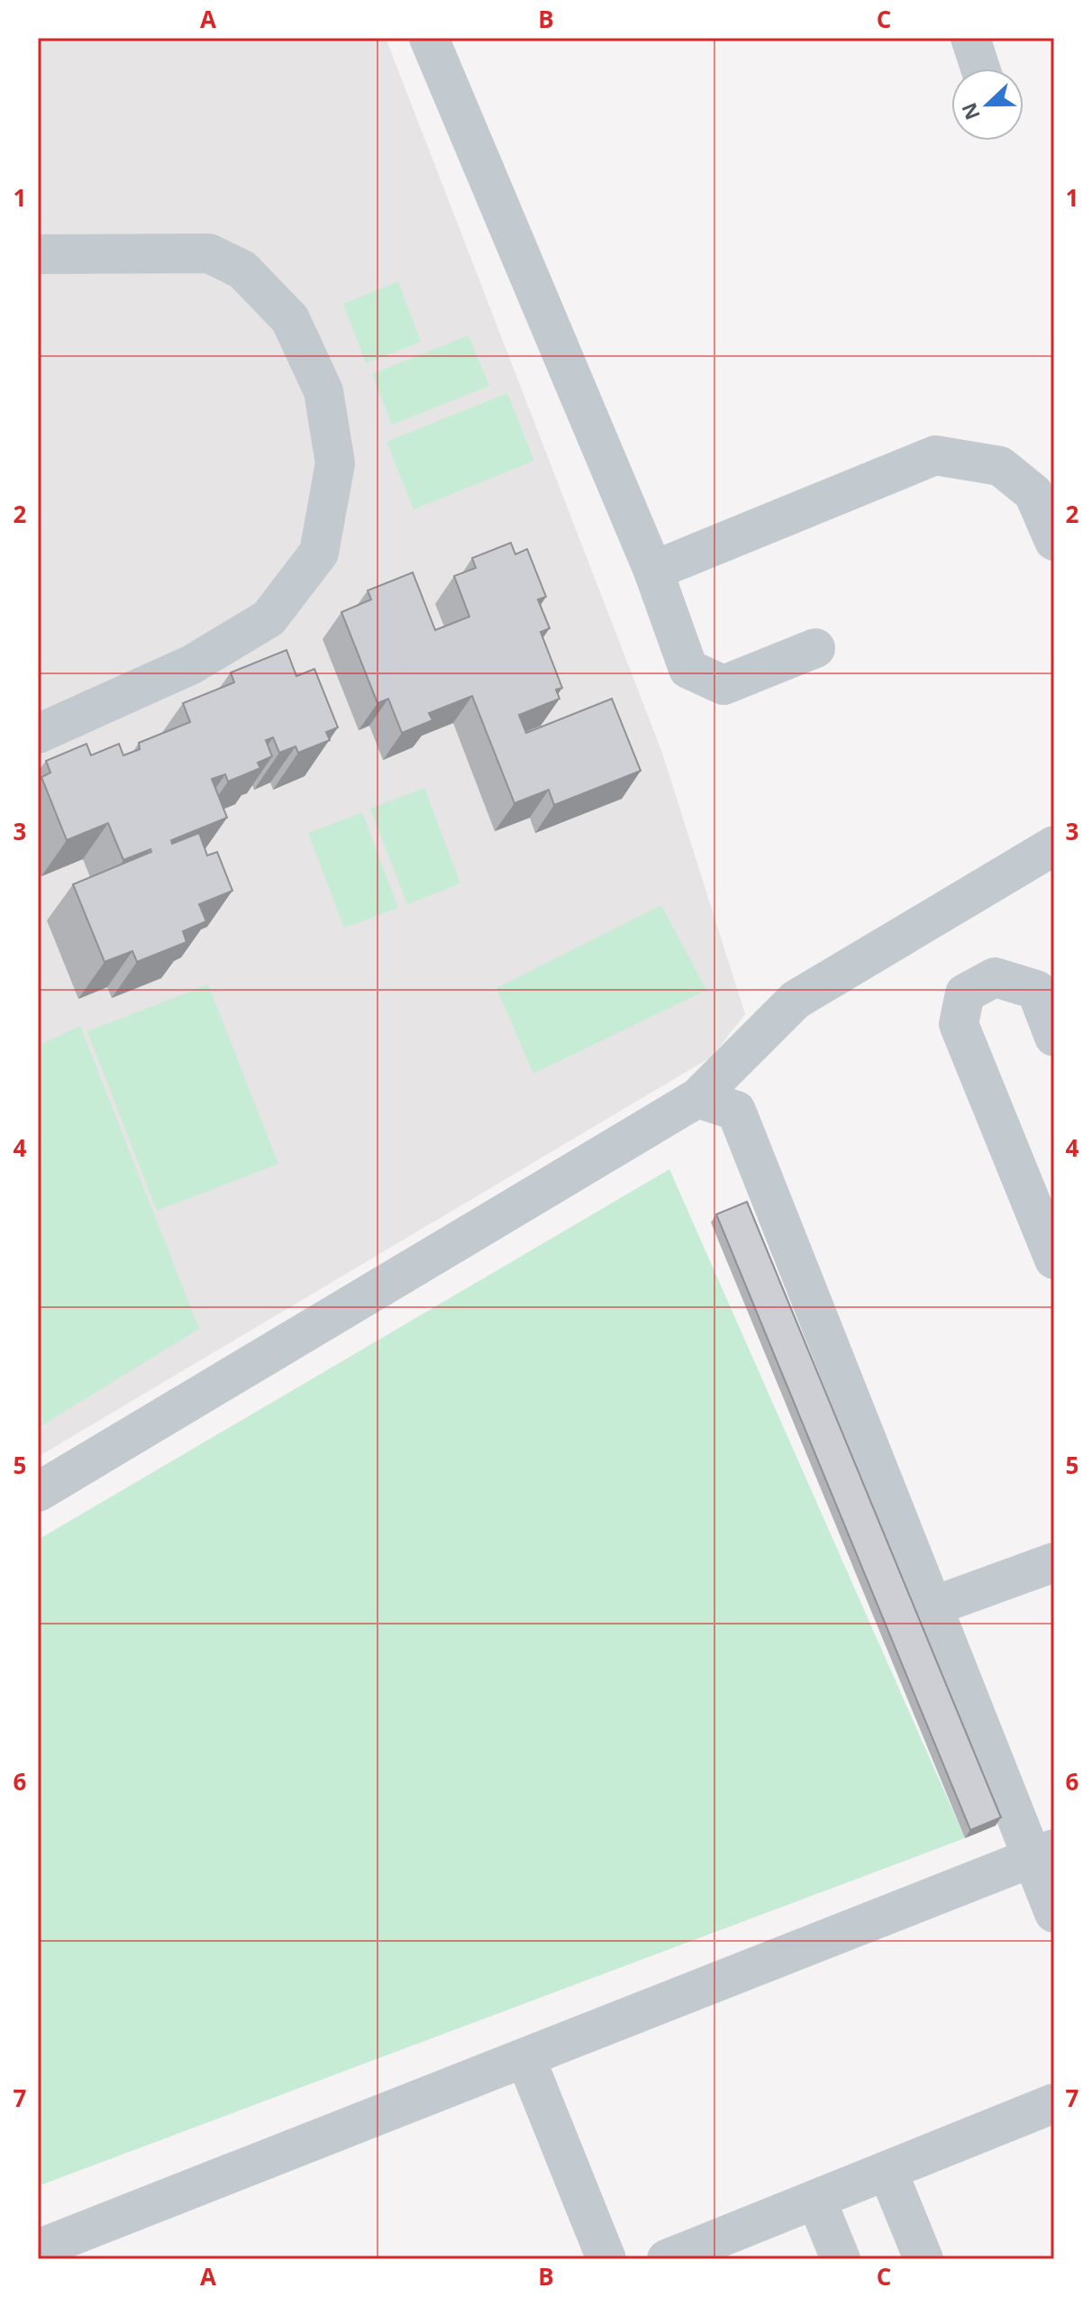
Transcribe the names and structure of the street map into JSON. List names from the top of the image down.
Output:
{
  "north": "left",
  "grid": {
    "columns": ["A", "B", "C"],
    "rows": [
      "1",
      "2",
      "3",
      "4",
      "5",
      "6",
      "7"
    ]
  }
}
